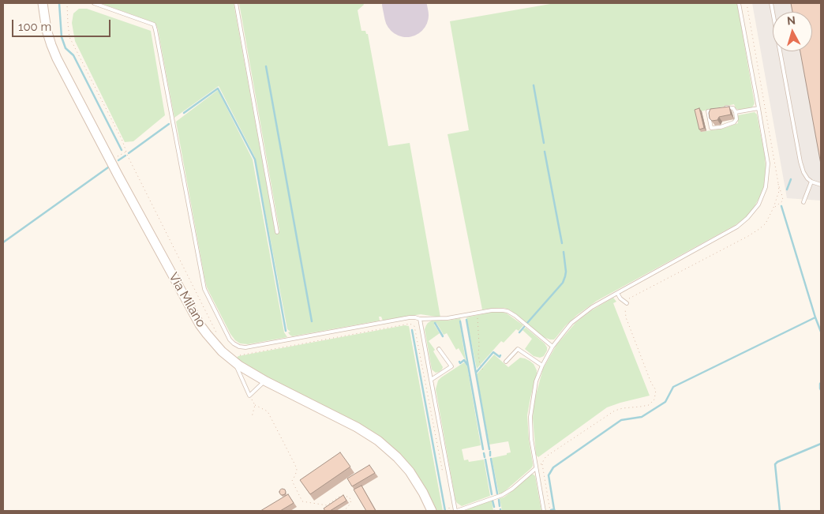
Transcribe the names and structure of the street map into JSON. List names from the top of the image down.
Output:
{
  "streets": {
    "street": ["Via Milano"]
  },
  "scale_bar": "100 m",
  "north": "top"
}
